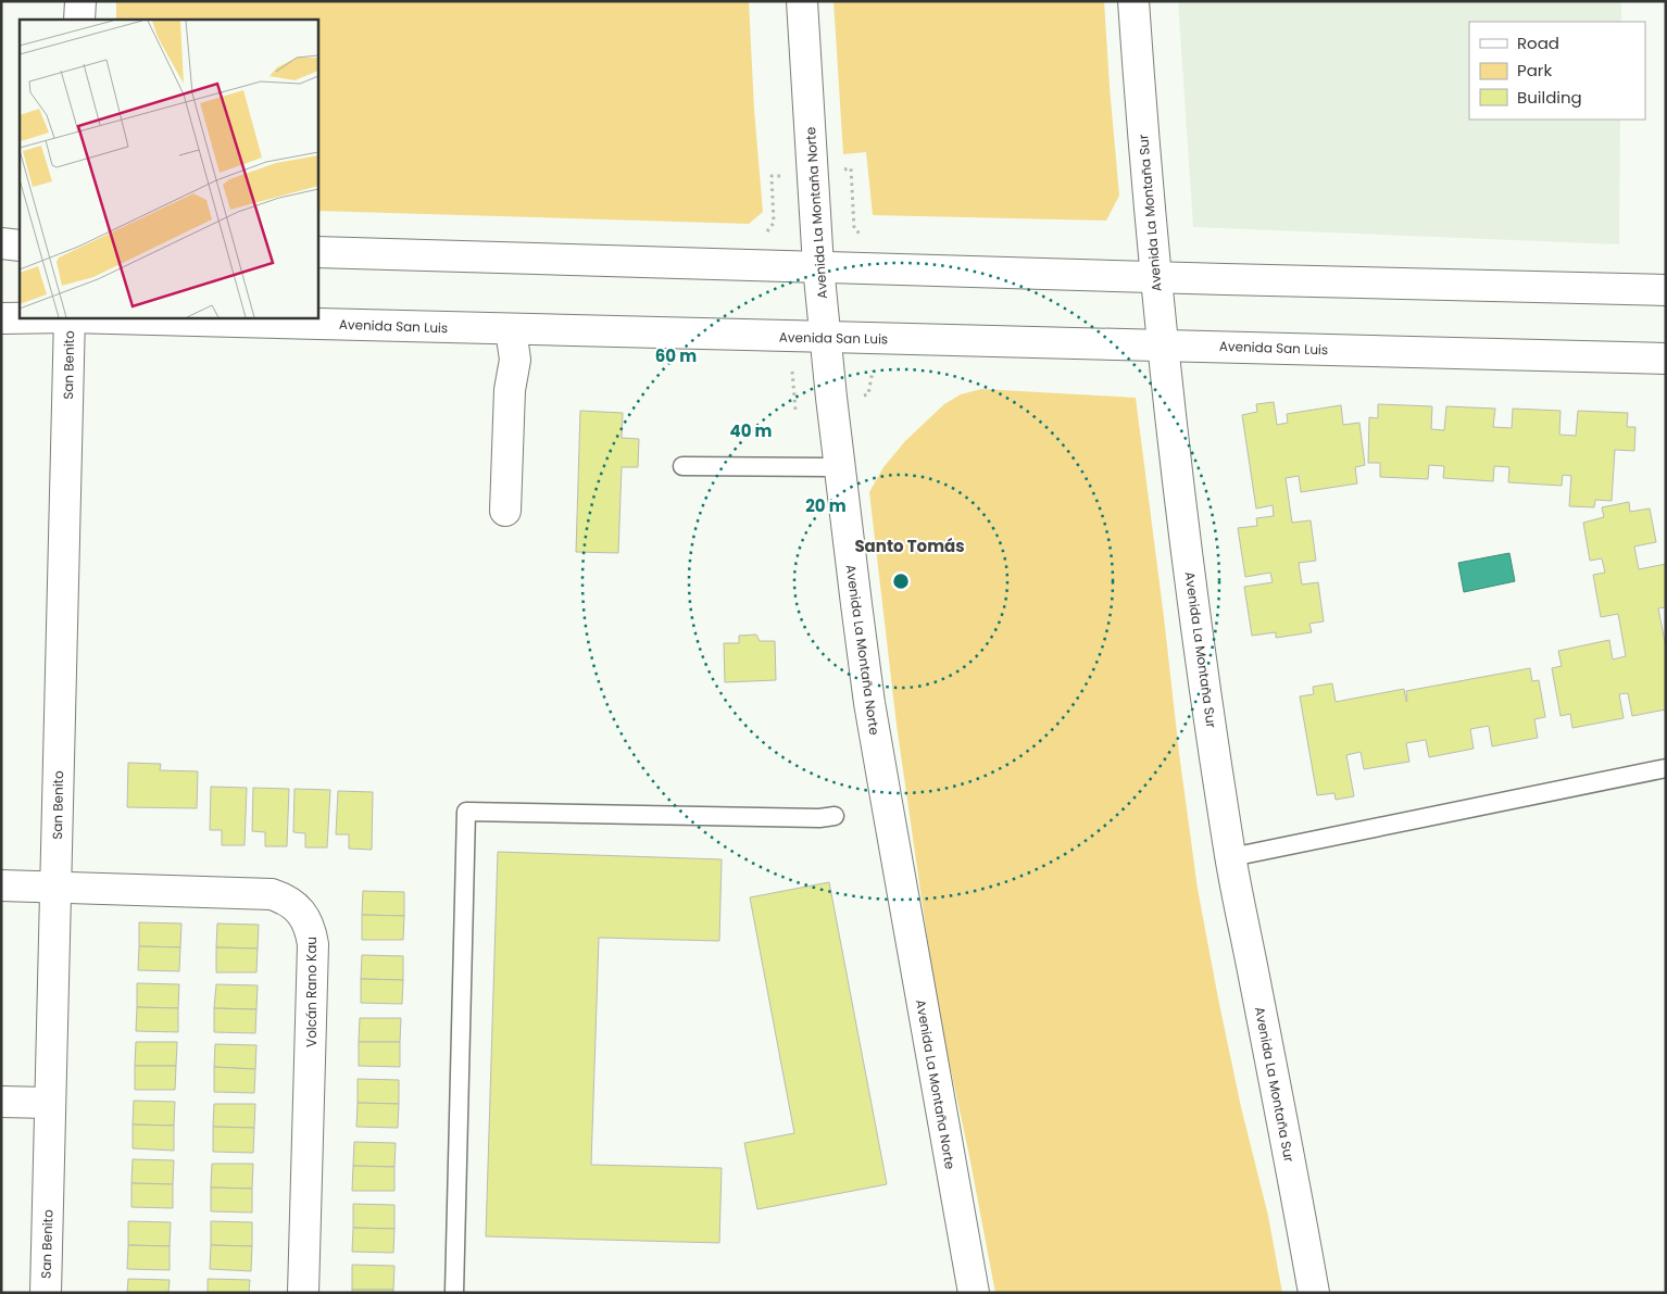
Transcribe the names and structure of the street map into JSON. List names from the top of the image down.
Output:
{
  "streets": {
    "street": [
      "Avenida La Montaña Norte",
      "Avenida La Montaña Sur",
      "Avenida San Luis",
      "San Benito",
      "Volcán Rano Kau"
    ]
  },
  "crossings": [
    ["Avenida La Montaña Norte", "Avenida San Luis"],
    ["Avenida La Montaña Sur", "Avenida San Luis"],
    ["Avenida San Luis", "San Benito"],
    ["San Benito", "Volcán Rano Kau"]
  ],
  "districts": ["Santo Tomás"],
  "legend": ["Road", "Park", "Building"],
  "rings": ["60 m", "40 m", "20 m"]
}
